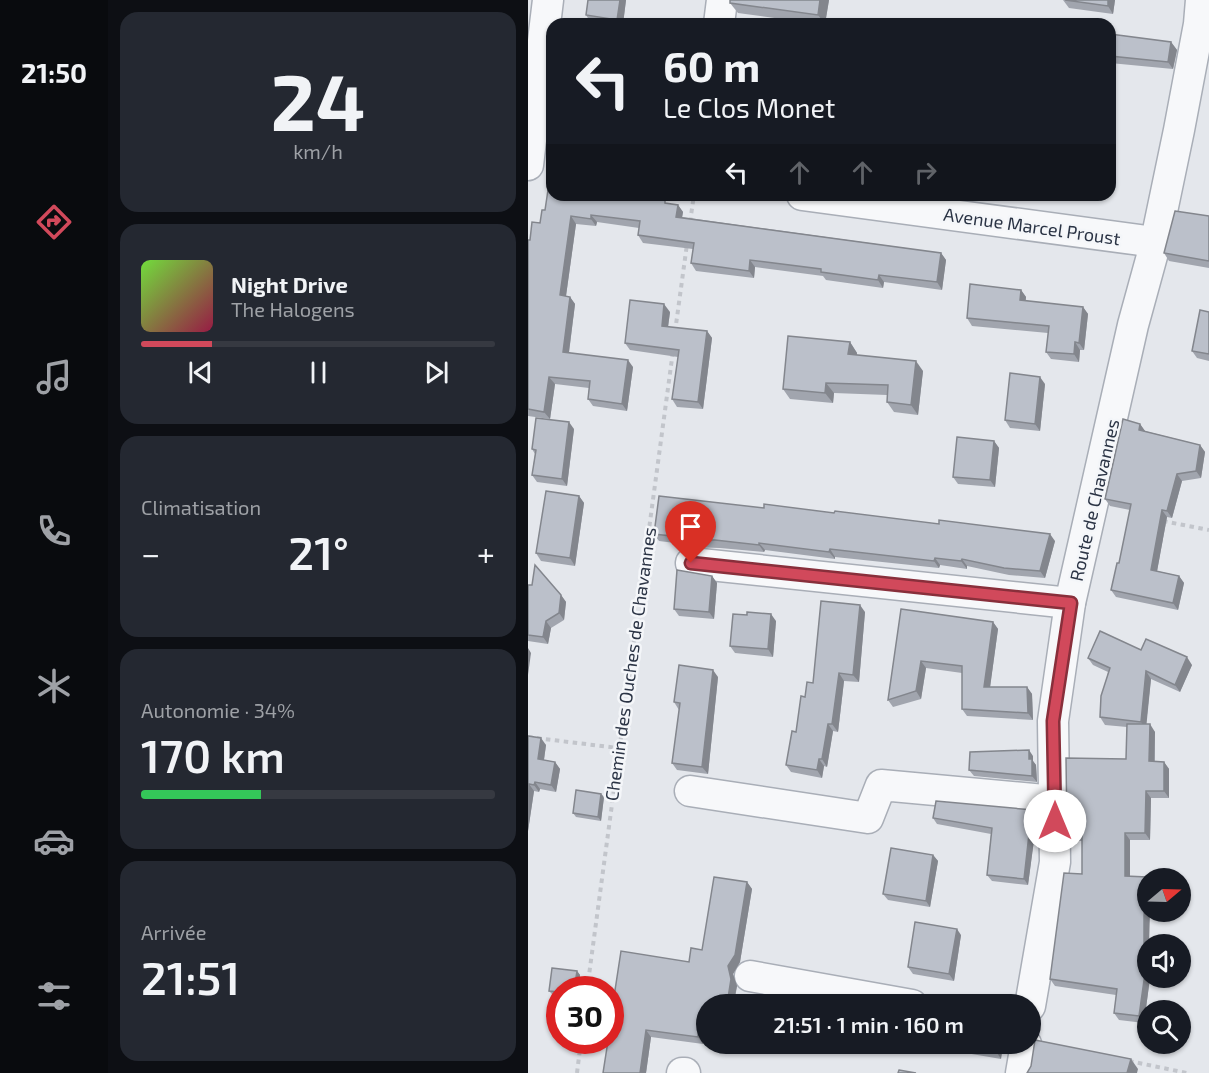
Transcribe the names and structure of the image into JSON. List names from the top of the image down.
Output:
{
  "streets": {
    "street": ["Avenue Marcel Proust", "Route de Chavannes"],
    "path": ["Chemin des Ouches de Chavannes"]
  },
  "crossings": [
    ["Avenue Marcel Proust", "Route de Chavannes"]
  ],
  "north": "right",
  "page": {
    "tabs": "21:50",
    "tile": [
      ["24", "km/h"],
      "Climatisation",
      ["Autonomie · 34%", "170 km"],
      ["Arrivée", "21:51"]
    ],
    "turn": ["60 m", "Le Clos Monet"],
    "song": ["Night Drive", "The Halogens"],
    "heat": ["−", "21°", "+"],
    "limit": "30",
    "trip": "21:51 · 1 min · 160 m"
  }
}
